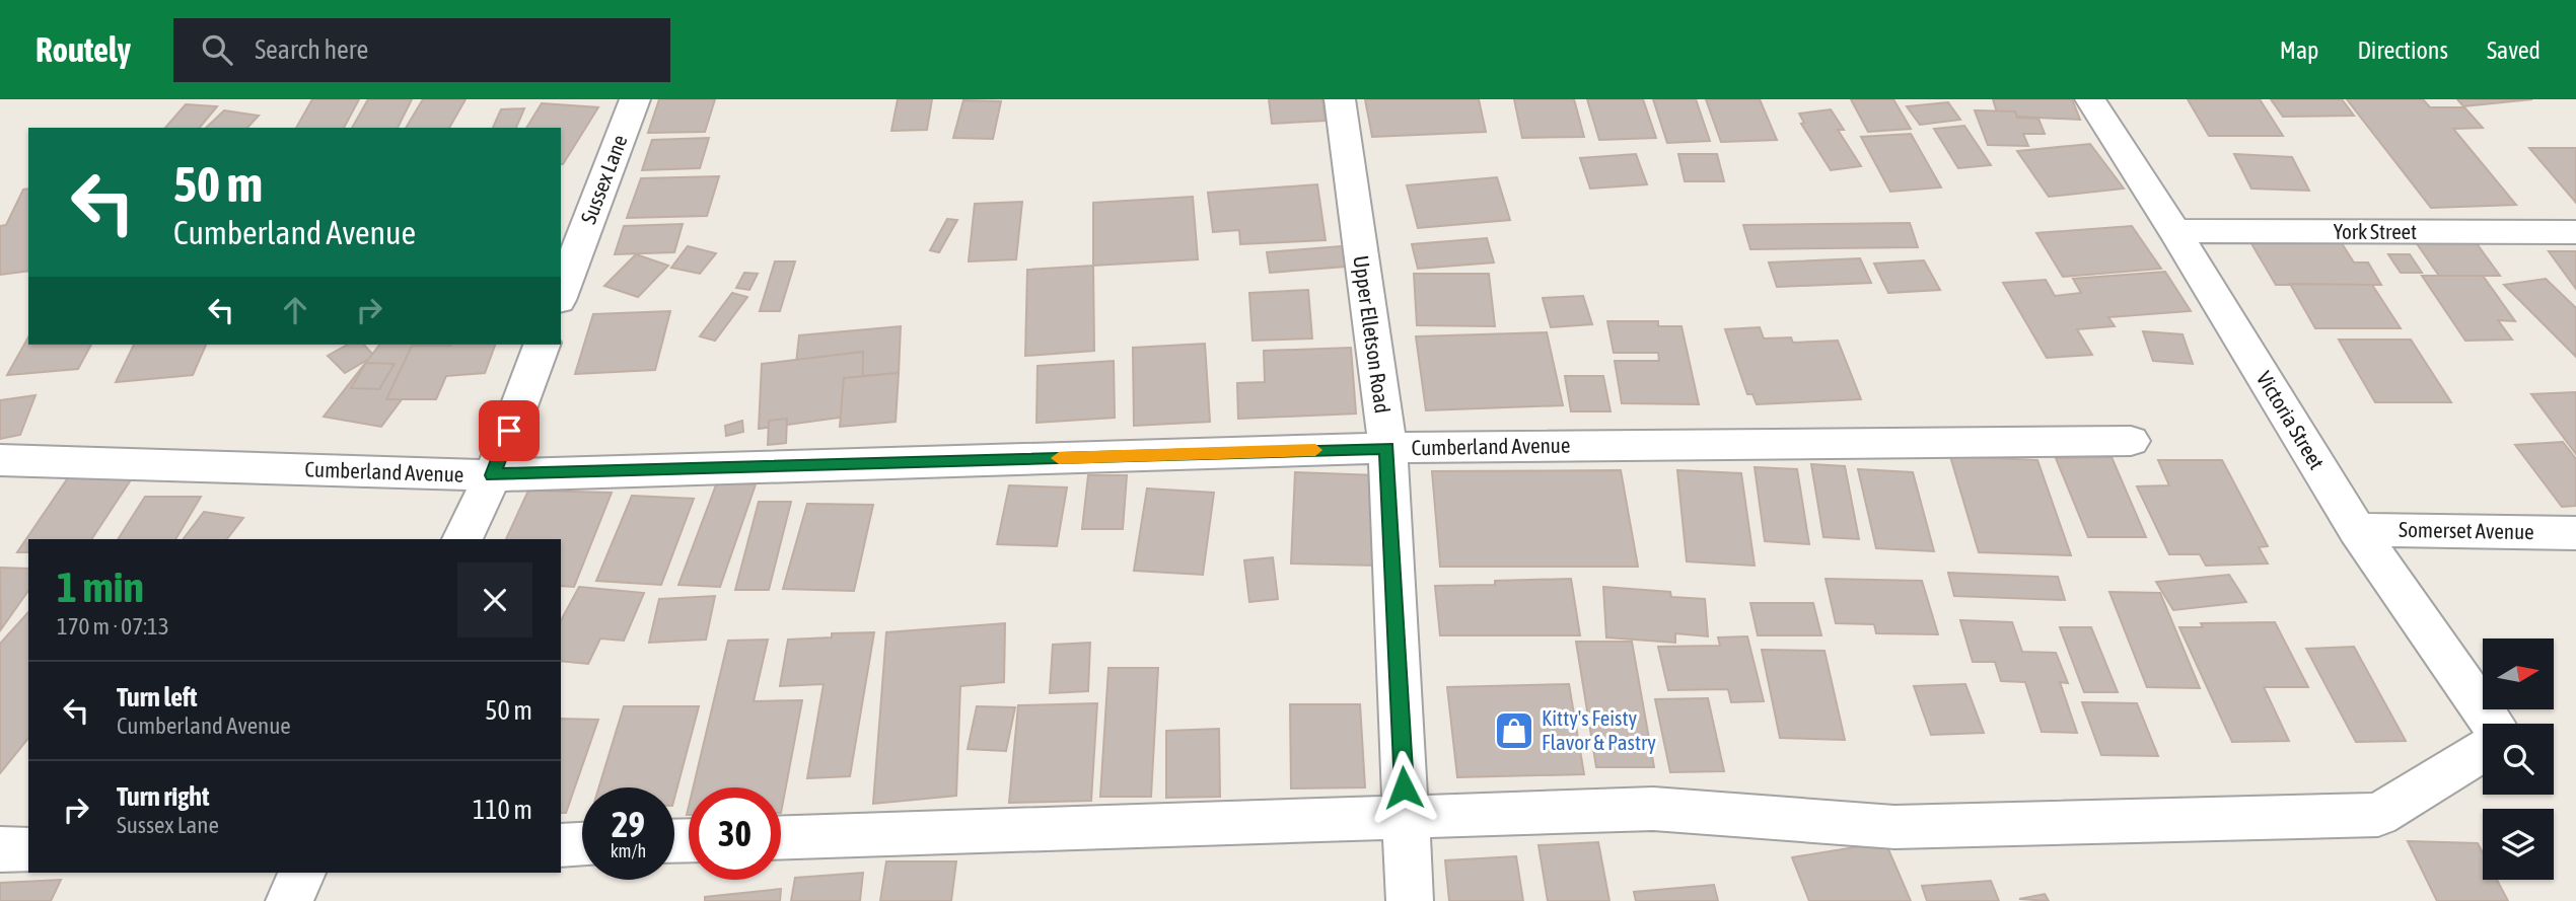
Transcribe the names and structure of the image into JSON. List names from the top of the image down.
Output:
{
  "streets": {
    "street": [
      "Sussex Lane",
      "York Street",
      "Upper Elletson Road",
      "Victoria Street",
      "Cumberland Avenue",
      "Somerset Avenue"
    ]
  },
  "crossings": [
    ["York Street", "Victoria Street"],
    ["Upper Elletson Road", "Cumberland Avenue"],
    ["Victoria Street", "Somerset Avenue"]
  ],
  "places": {
    "shop": ["Kitty's Feisty Flavor & Pastry"]
  },
  "north": "right",
  "page": {
    "header": "Routely",
    "search": "Search here",
    "nav": ["Map", "Directions", "Saved"],
    "turn": ["50 m", "Cumberland Avenue"],
    "heading": ["1 min", "170 m · 07:13"],
    "list": [
      {
        "name": "Turn left",
        "note": "Cumberland Avenue",
        "value": "50 m"
      },
      {
        "name": "Turn right",
        "note": "Sussex Lane",
        "value": "110 m"
      }
    ],
    "speed": "29 km/h",
    "limit": "30"
  }
}
